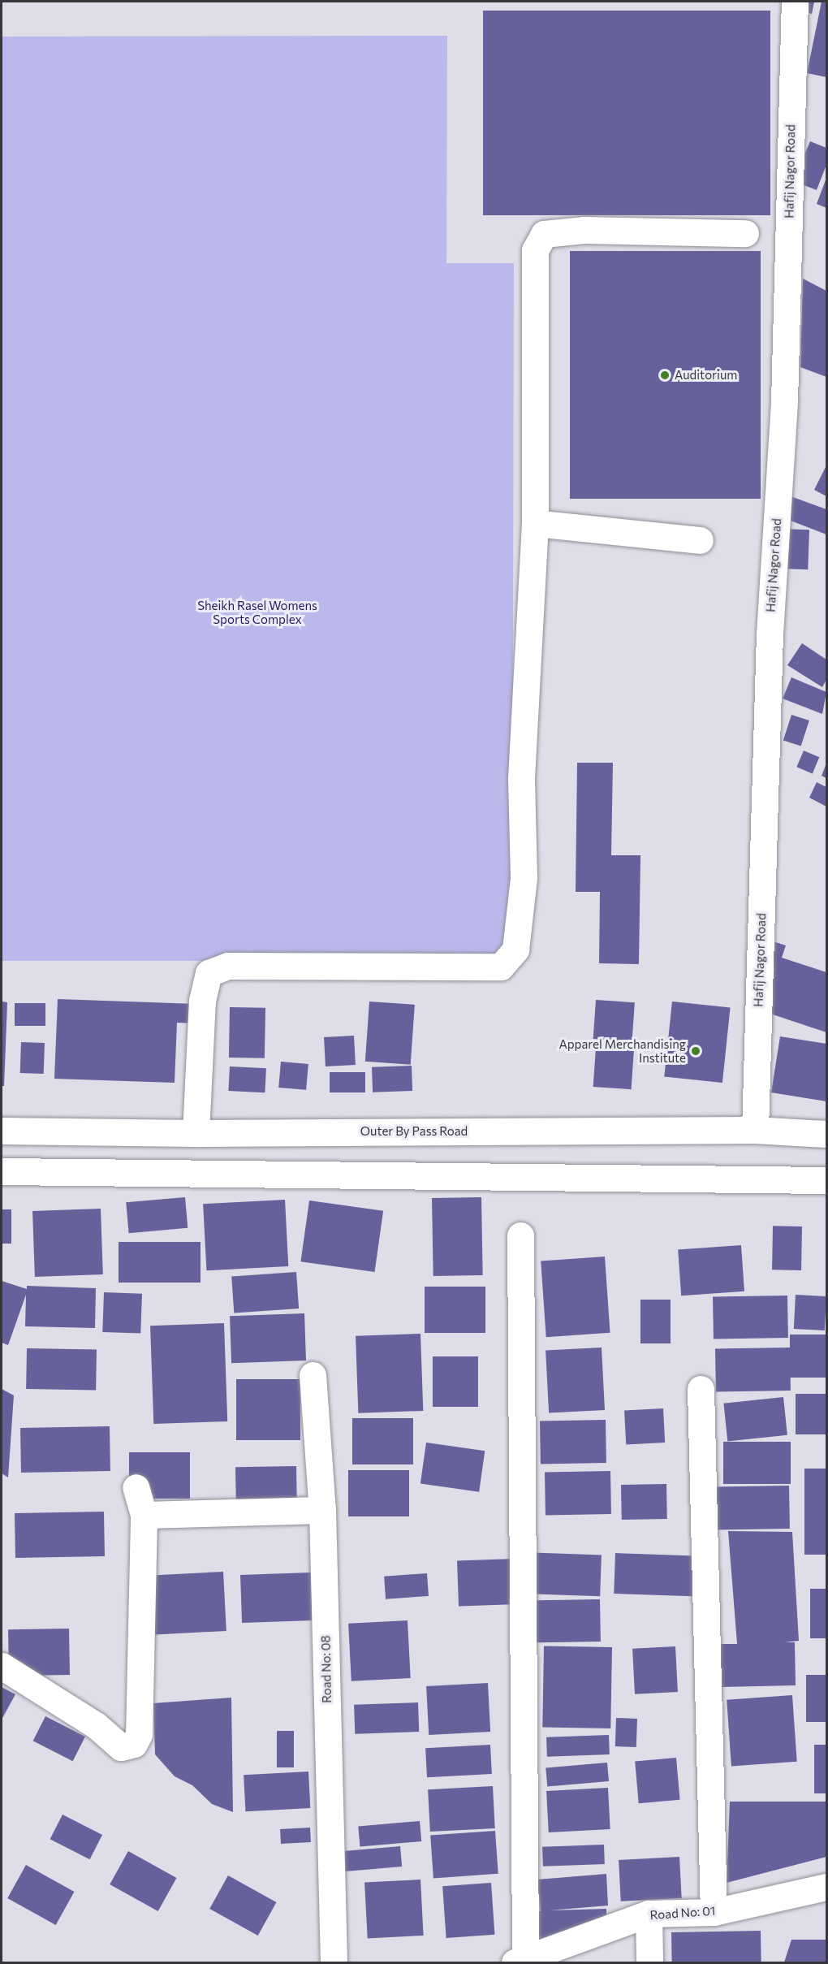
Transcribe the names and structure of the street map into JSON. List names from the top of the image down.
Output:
{
  "streets": {
    "street": [
      "Hafij Nagor Road",
      "Outer By Pass Road",
      "Road No: 08",
      "Road No: 01"
    ]
  },
  "crossings": [
    ["Hafij Nagor Road", "Outer By Pass Road"]
  ],
  "parks": ["Sheikh Rasel Womens Sports Complex"],
  "places": ["Auditorium", "Apparel Merchandising Institute"]
}
